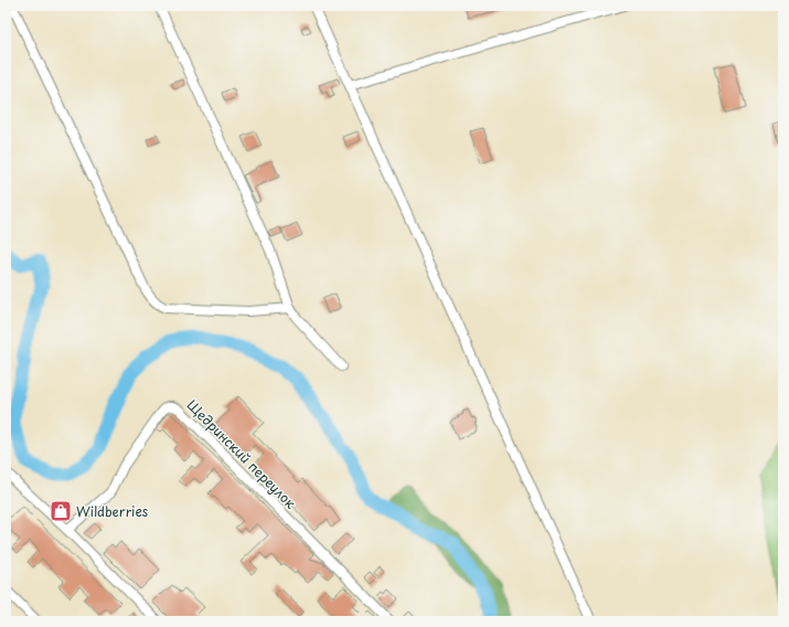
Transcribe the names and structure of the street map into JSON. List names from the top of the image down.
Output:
{
  "streets": {
    "street": ["Щедринский переулок"]
  },
  "places": {
    "shop": ["Wildberries"]
  }
}
